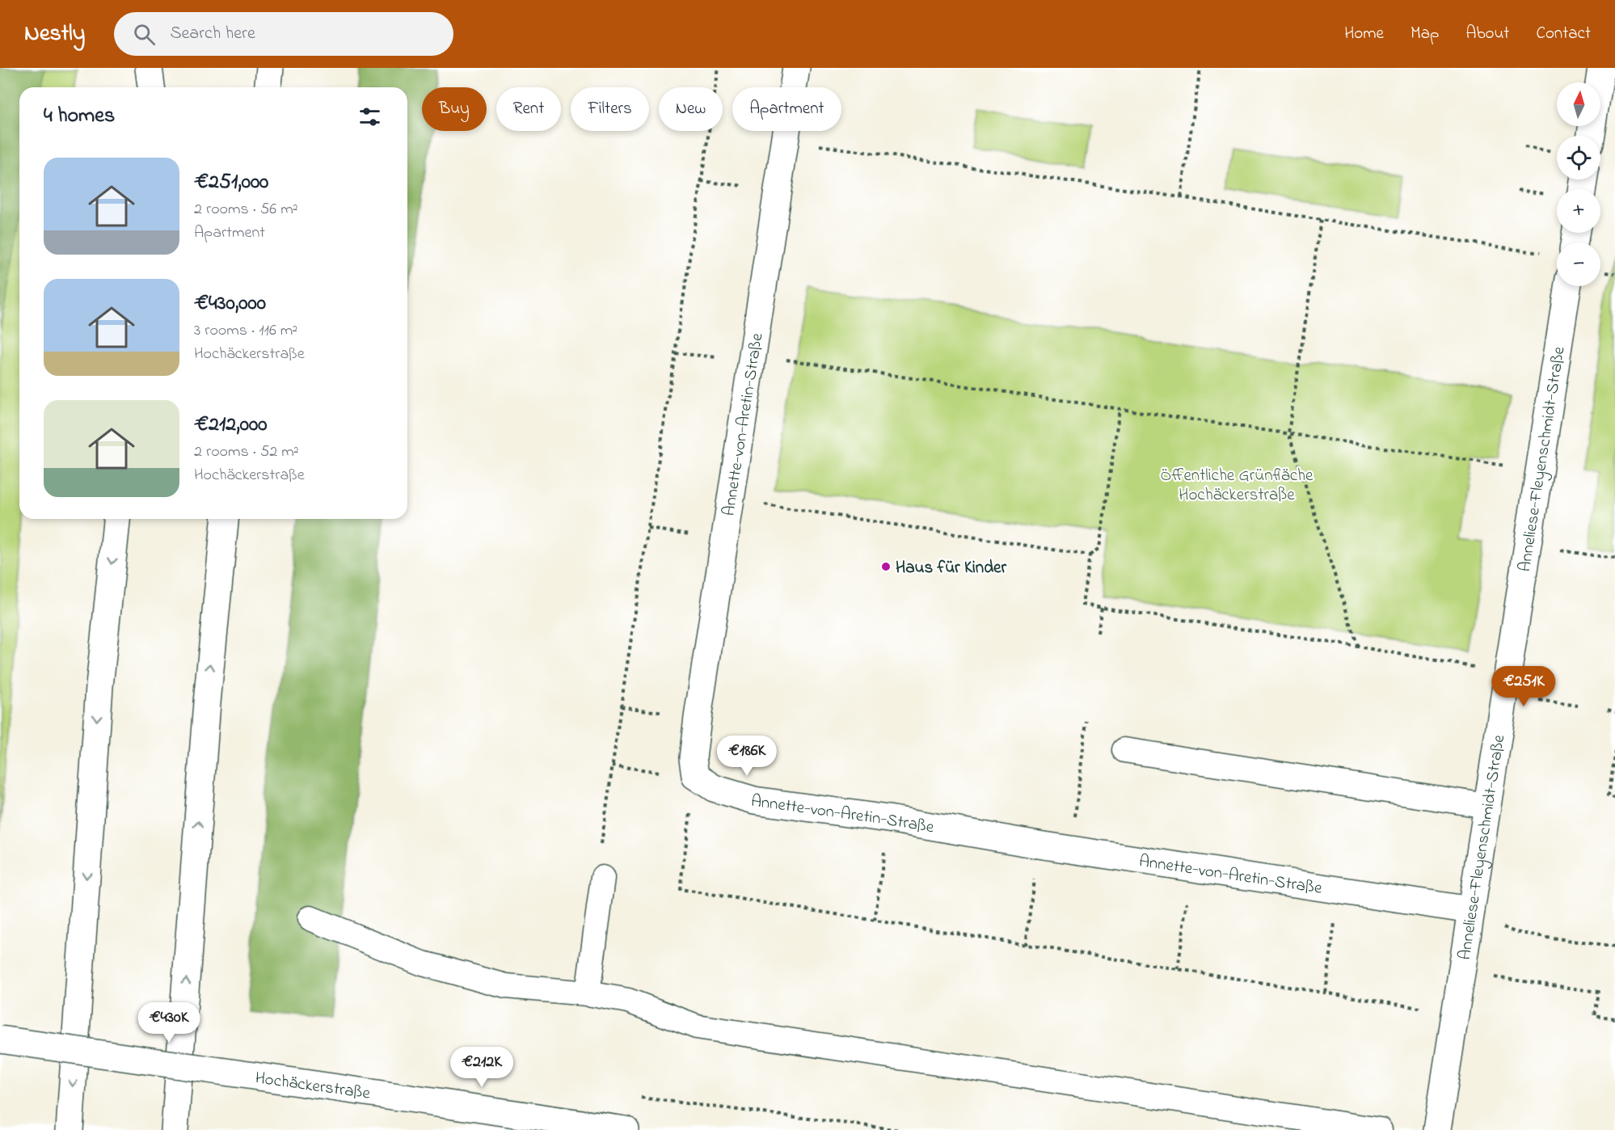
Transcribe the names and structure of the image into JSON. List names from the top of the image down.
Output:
{
  "streets": {
    "main road": ["Annette-von-Aretin-Straße", "Anneliese-Fleyenschmidt-Straße", "Hochäckerstraße"]
  },
  "crossings": [
    ["Annette-von-Aretin-Straße", "Anneliese-Fleyenschmidt-Straße"]
  ],
  "parks": ["Öffentliche Grünfläche Hochäckerstraße"],
  "places": ["Haus für Kinder"],
  "north": "top",
  "page": {
    "header": "Nestly",
    "search": "Search here",
    "nav": [
      "Home",
      "Map",
      "About",
      "Contact"
    ],
    "map_buttons": ["+", "−"],
    "chip": [
      "Buy",
      "Rent",
      "Filters",
      "New",
      "Apartment"
    ],
    "heading": "4 homes",
    "list": [
      {
        "name": "€251,000",
        "note": "2 rooms · 56 m² · Apartment"
      },
      {
        "name": "€430,000",
        "note": "3 rooms · 116 m² · Hochäckerstraße"
      },
      {
        "name": "€212,000",
        "note": "2 rooms · 52 m² · Hochäckerstraße"
      }
    ],
    "price": [
      "€251K",
      "€186K",
      "€430K",
      "€212K"
    ]
  }
}
